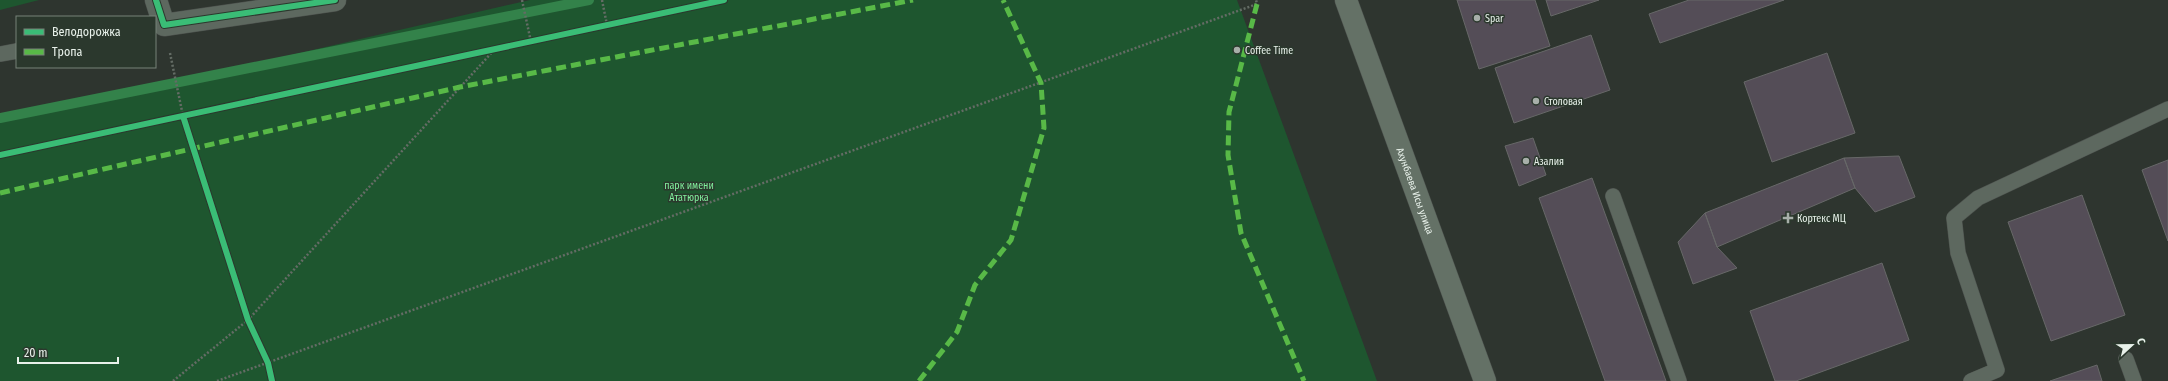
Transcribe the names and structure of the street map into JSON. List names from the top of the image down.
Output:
{
  "streets": {
    "main road": ["Ахунбаева Исы улица"]
  },
  "parks": ["парк имени Ататюрка"],
  "places": {
    "other": [
      "Spar",
      "Coffee Time",
      "Столовая",
      "Азалия"
    ],
    "health": ["Кортекс МЦ"]
  },
  "legend": ["Велодорожка", "Тропа"],
  "scale_bar": "20 m",
  "north": "right"
}
